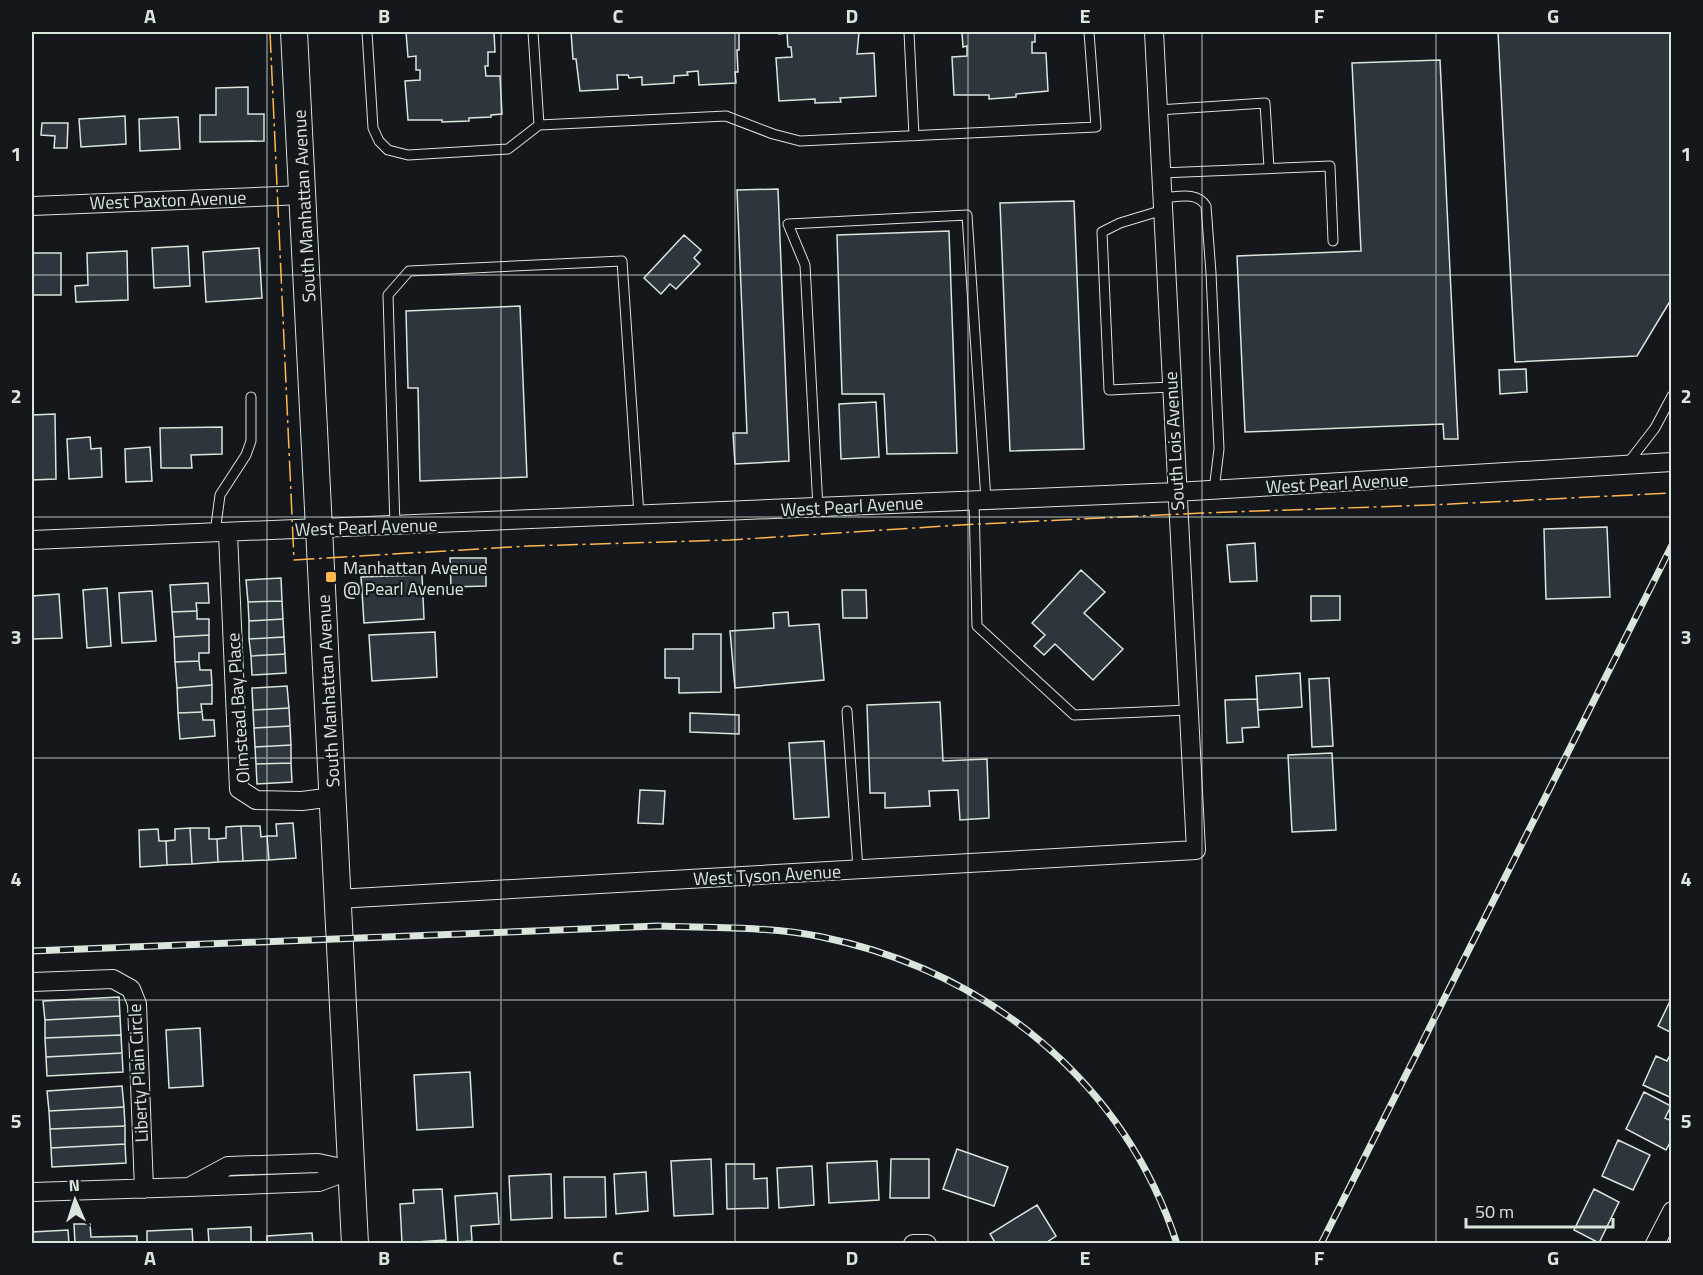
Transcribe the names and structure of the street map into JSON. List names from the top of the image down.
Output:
{
  "streets": {
    "street": [
      "West Paxton Avenue",
      "South Manhattan Avenue",
      "South Lois Avenue",
      "West Pearl Avenue",
      "Olmstead Bay Place",
      "West Tyson Avenue",
      "Liberty Plain Circle"
    ]
  },
  "crossings": [
    ["West Paxton Avenue", "South Manhattan Avenue"],
    ["South Manhattan Avenue", "West Pearl Avenue"],
    ["South Manhattan Avenue", "Olmstead Bay Place"],
    ["South Manhattan Avenue", "West Tyson Avenue"],
    ["South Lois Avenue", "West Pearl Avenue"],
    ["South Lois Avenue", "West Tyson Avenue"],
    ["West Pearl Avenue", "Olmstead Bay Place"]
  ],
  "places": {
    "transit": ["Manhattan Avenue @ Pearl Avenue"]
  },
  "scale_bar": "50 m",
  "north": "top",
  "grid": {
    "columns": [
      "A",
      "B",
      "C",
      "D",
      "E",
      "F",
      "G"
    ],
    "rows": [
      "1",
      "2",
      "3",
      "4",
      "5"
    ]
  }
}
